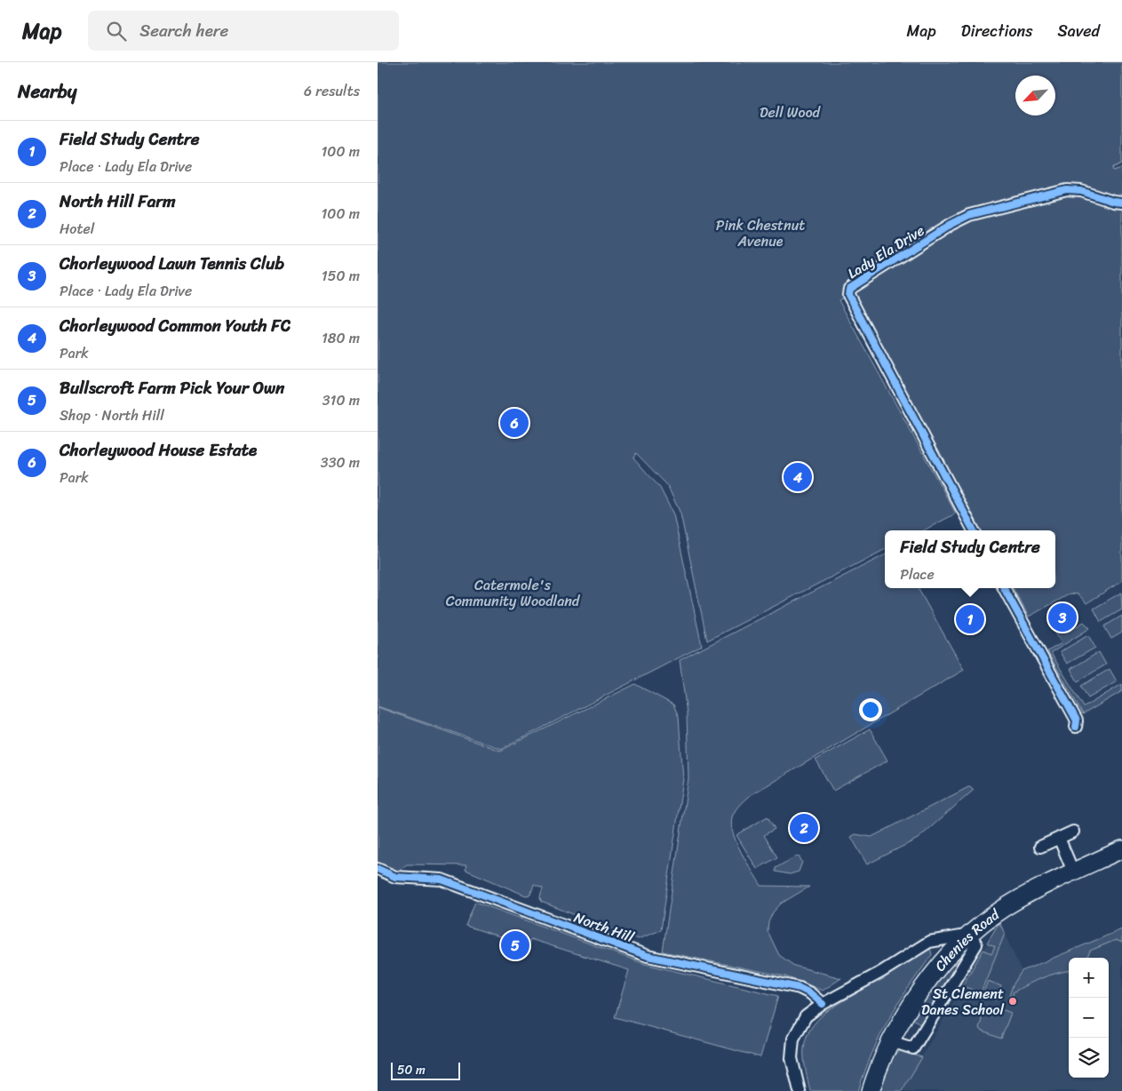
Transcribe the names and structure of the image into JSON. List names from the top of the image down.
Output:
{
  "streets": {
    "main road": ["Chenies Road"],
    "street": ["Lady Ela Drive", "North Hill"]
  },
  "parks": ["Dell Wood", "Pink Chestnut Avenue", "Catermole's Community Woodland"],
  "places": ["St Clement Danes School"],
  "scale_bar": "50 m",
  "north": "bottom left",
  "page": {
    "header": "Map",
    "search": "Search here",
    "nav": ["Map", "Directions", "Saved"],
    "heading": ["Nearby", "6 results"],
    "list": [
      {
        "mark": "1",
        "name": "Field Study Centre",
        "note": "Place · Lady Ela Drive",
        "value": "100 m"
      },
      {
        "mark": "2",
        "name": "North Hill Farm",
        "note": "Hotel",
        "value": "100 m"
      },
      {
        "mark": "3",
        "name": "Chorleywood Lawn Tennis Club",
        "note": "Place · Lady Ela Drive",
        "value": "150 m"
      },
      {
        "mark": "4",
        "name": "Chorleywood Common Youth FC",
        "note": "Park",
        "value": "180 m"
      },
      {
        "mark": "5",
        "name": "Bullscroft Farm Pick Your Own",
        "note": "Shop · North Hill",
        "value": "310 m"
      },
      {
        "mark": "6",
        "name": "Chorleywood House Estate",
        "note": "Park",
        "value": "330 m"
      }
    ],
    "pins": [
      "6",
      "4",
      "3",
      "1",
      "2",
      "5"
    ],
    "popup": ["Field Study Centre", "Place"],
    "map_buttons": ["+", "−"],
    "scale": "50 m"
  }
}
